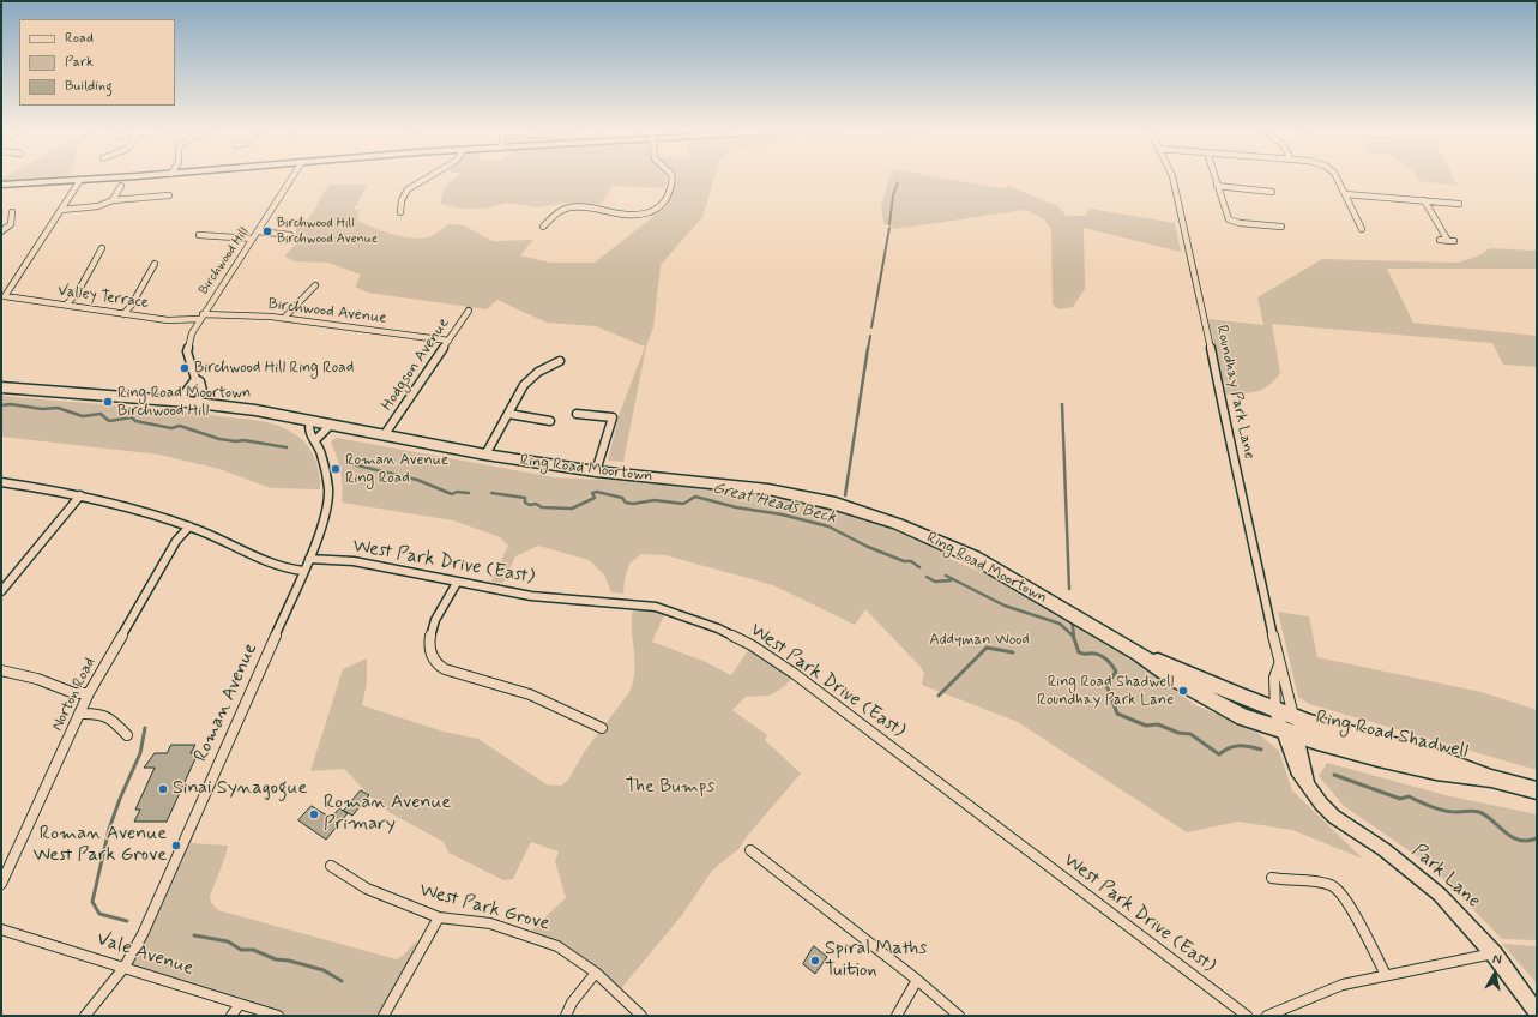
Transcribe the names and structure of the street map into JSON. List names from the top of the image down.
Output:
{
  "streets": {
    "highway": ["Ring Road Moortown", "Ring Road Shadwell"],
    "street": [
      "Birchwood Hill",
      "Valley Terrace",
      "Birchwood Avenue",
      "Hodgson Avenue",
      "Roundhay Park Lane",
      "West Park Drive (East)",
      "Norton Road",
      "Roman Avenue",
      "Park Lane",
      "West Park Grove",
      "Vale Avenue"
    ]
  },
  "crossings": [
    ["Birchwood Hill", "Valley Terrace"],
    ["Birchwood Hill", "Birchwood Avenue"],
    ["Birchwood Hill", "Ring Road Moortown"],
    ["Valley Terrace", "Birchwood Avenue"],
    ["Birchwood Avenue", "Hodgson Avenue"],
    ["Hodgson Avenue", "Ring Road Moortown"],
    ["Roundhay Park Lane", "Ring Road Moortown"],
    ["Roundhay Park Lane", "Ring Road Shadwell"],
    ["Roundhay Park Lane", "Park Lane"],
    ["Ring Road Moortown", "Roman Avenue"],
    ["Ring Road Moortown", "Ring Road Shadwell"],
    ["Ring Road Moortown", "Park Lane"],
    ["West Park Drive (East)", "Roman Avenue"],
    ["Roman Avenue", "Vale Avenue"],
    ["Ring Road Shadwell", "Park Lane"]
  ],
  "water": ["Great Heads Beck"],
  "parks": ["Addyman Wood", "The Bumps"],
  "places": [
    "Birchwood Hill Birchwood Avenue",
    "Birchwood Hill Ring Road",
    "Ring Road Moortown Birchwood Hill",
    "Roman Avenue Ring Road",
    "Ring Road Shadwell Roundhay Park Lane",
    "Sinai Synagogue",
    "Roman Avenue Primary",
    "Roman Avenue West Park Grove",
    "Spiral Maths Tuition"
  ],
  "legend": ["Road", "Park", "Building"],
  "north": "top"
}
